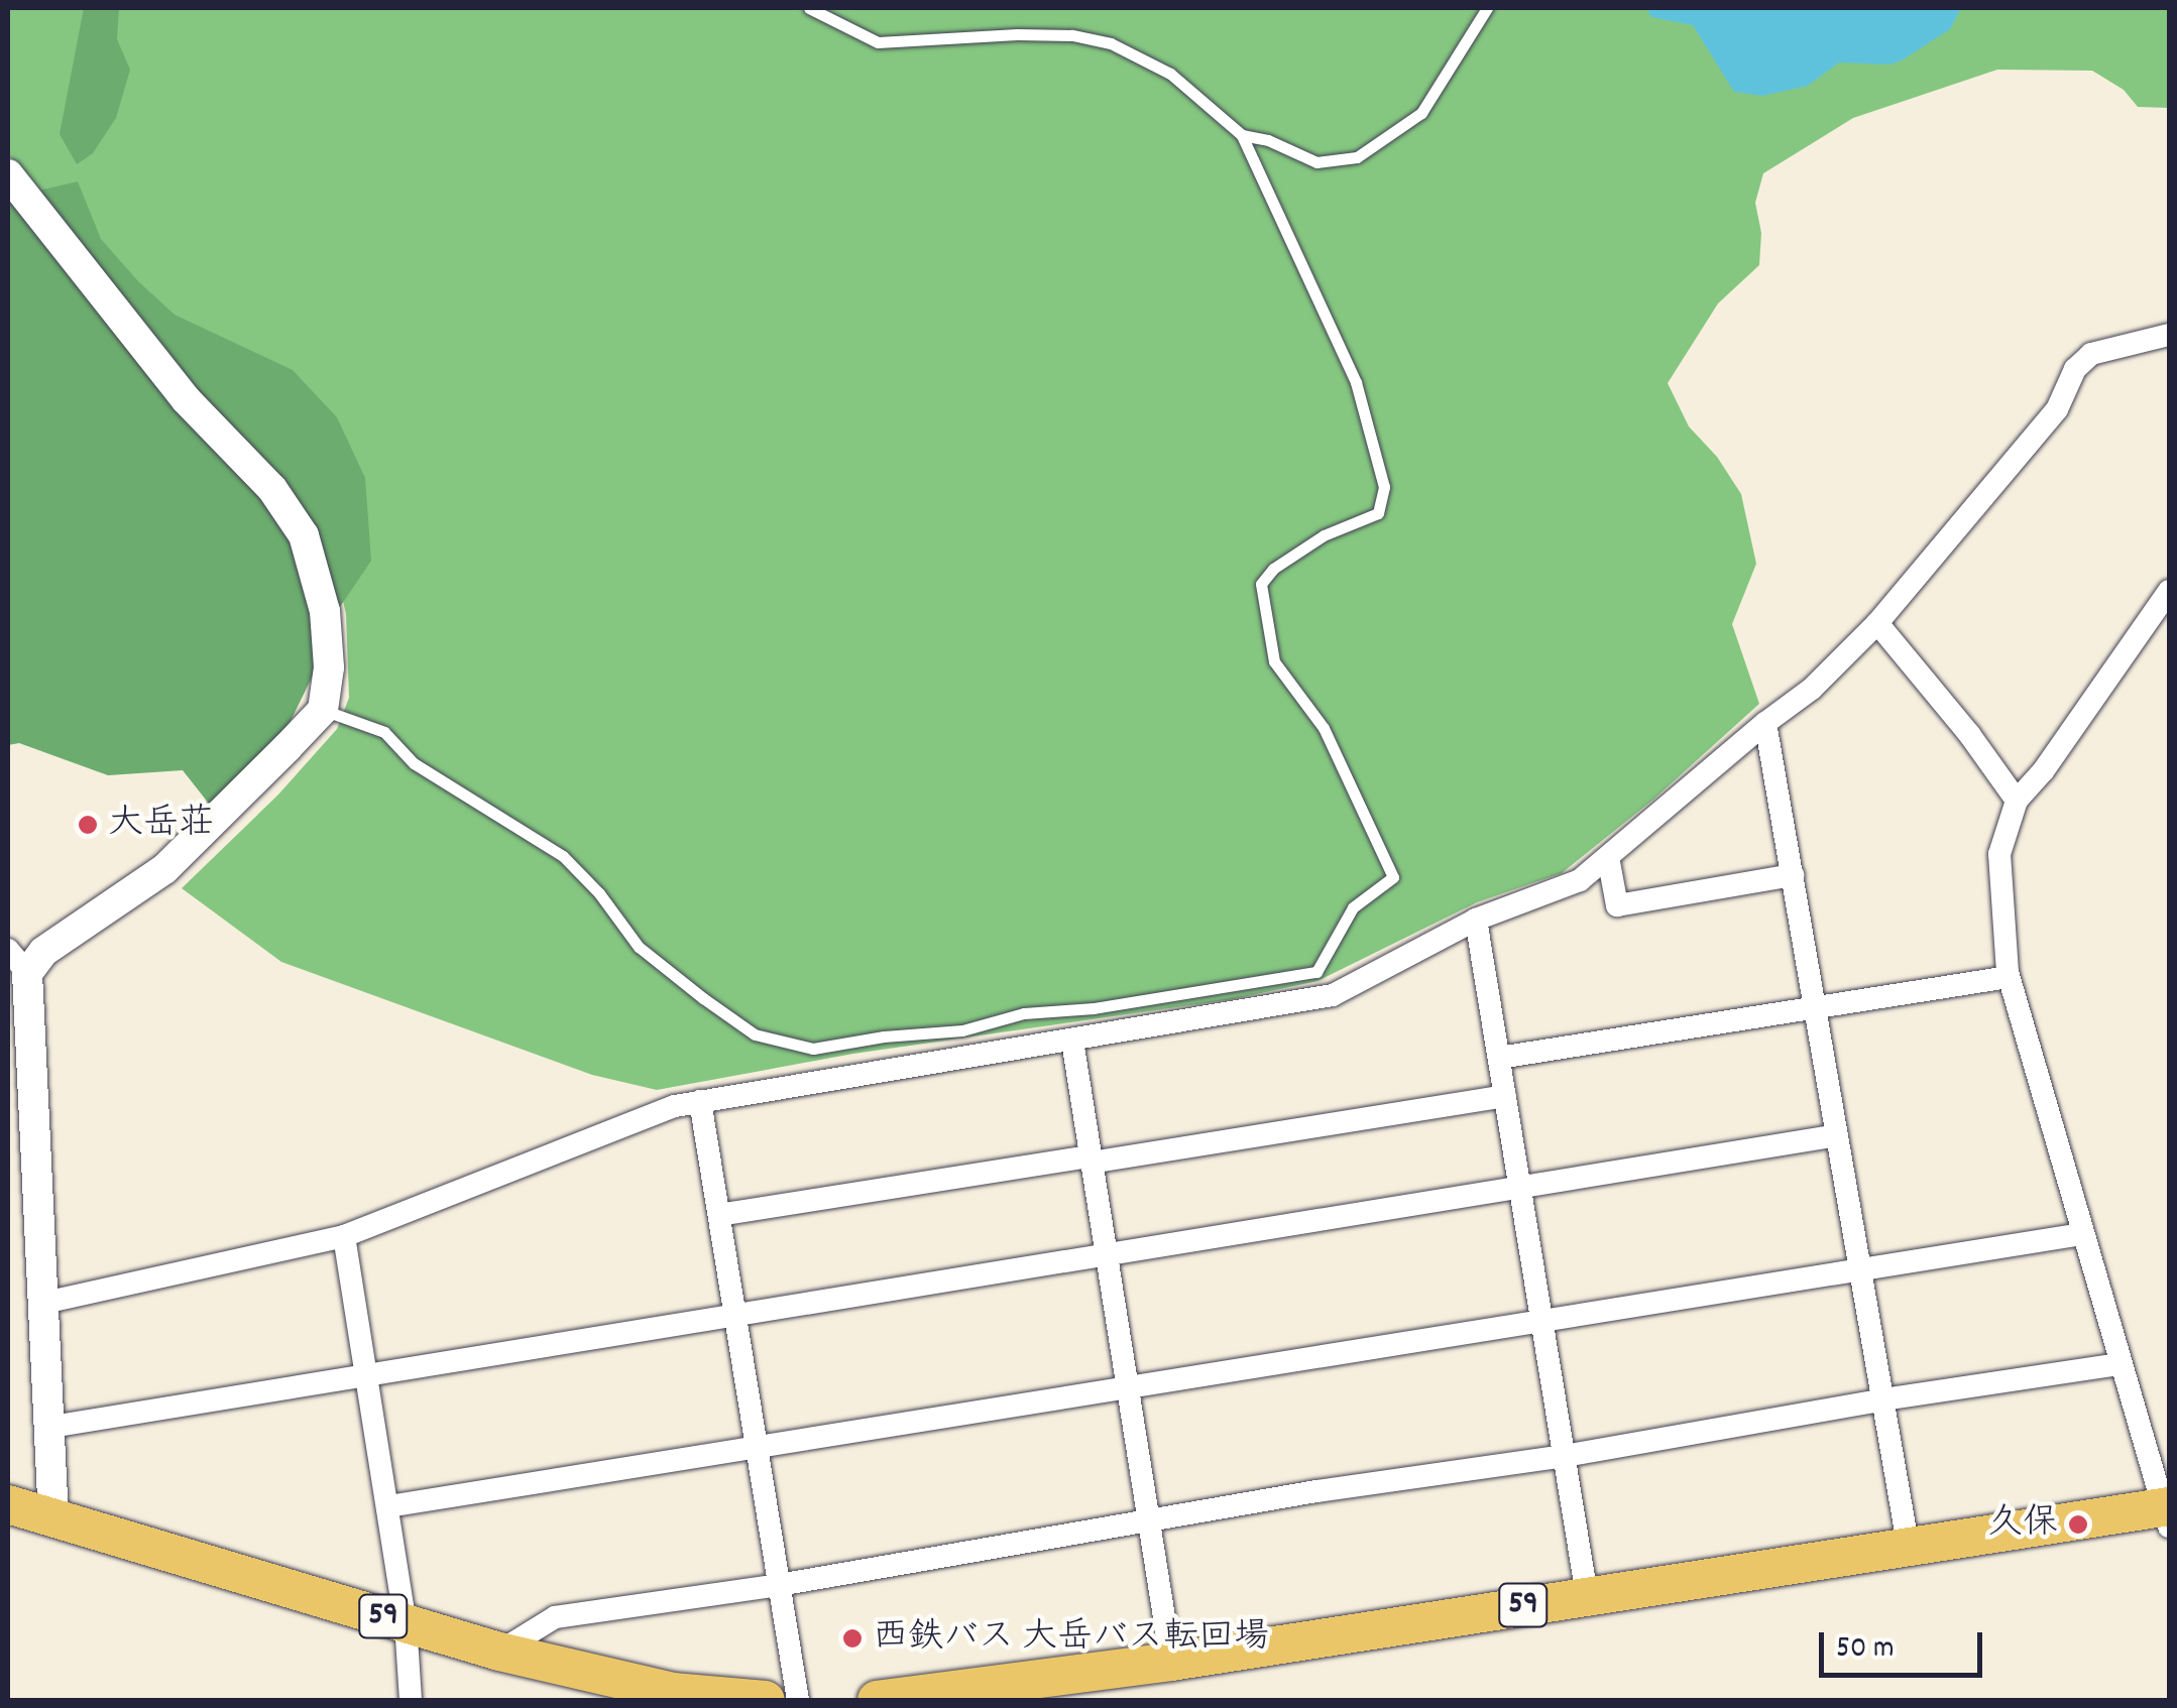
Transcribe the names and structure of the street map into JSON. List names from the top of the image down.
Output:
{
  "streets": {
    "main road": ["59"]
  },
  "places": ["大岳荘", "久保", "西鉄バス 大岳バス転回場"],
  "scale_bar": "50 m"
}
